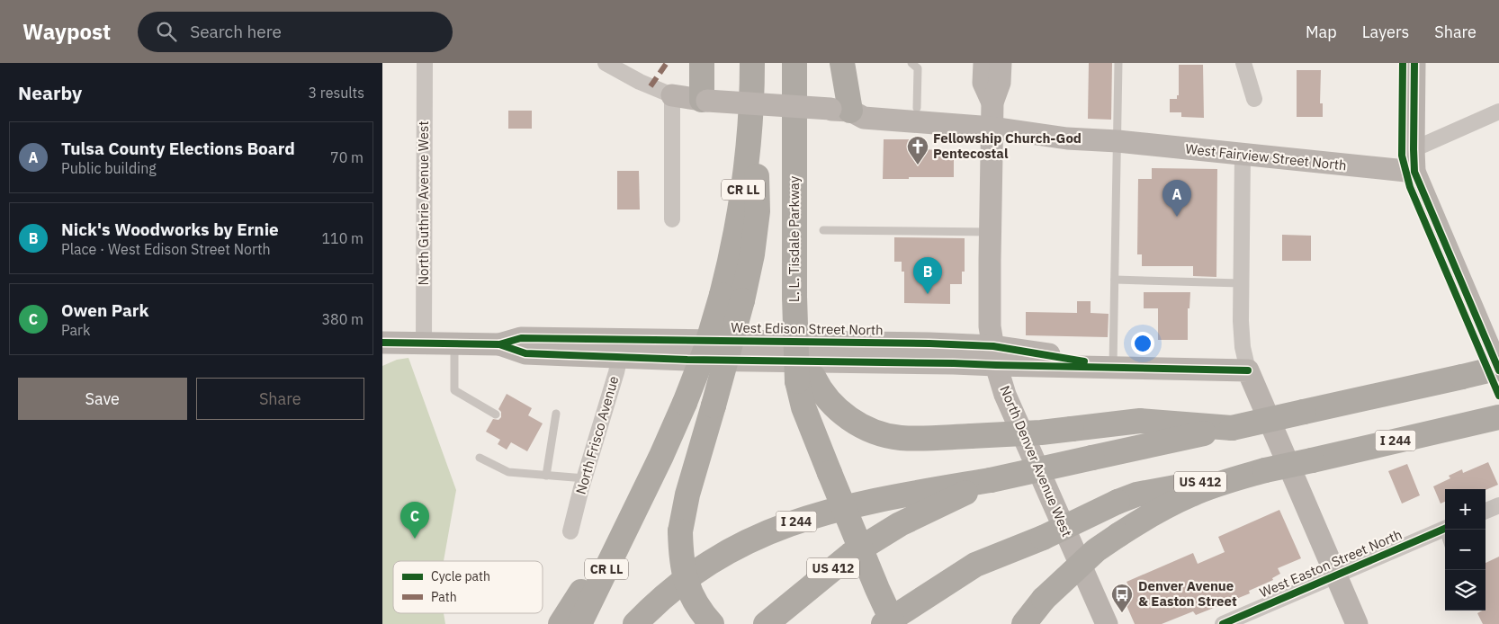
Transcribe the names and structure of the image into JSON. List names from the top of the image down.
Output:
{
  "streets": {
    "highway": [
      "CR LL",
      "L. L. Tisdale Parkway",
      "I 244",
      "US 412"
    ],
    "street": [
      "West Fairview Street North",
      "North Guthrie Avenue West",
      "West Edison Street North",
      "North Frisco Avenue",
      "North Denver Avenue West",
      "West Easton Street North"
    ]
  },
  "crossings": [
    ["West Fairview Street North", "North Denver Avenue West"],
    ["North Guthrie Avenue West", "West Edison Street North"],
    ["West Edison Street North", "North Frisco Avenue"],
    ["West Edison Street North", "North Denver Avenue West"],
    ["I 244", "US 412"]
  ],
  "places": {
    "church": ["Fellowship Church-God Pentecostal"],
    "bus stop": ["Denver Avenue & Easton Street"]
  },
  "legend": ["Cycle path", "Path"],
  "page": {
    "header": "Waypost",
    "search": "Search here",
    "nav": ["Map", "Layers", "Share"],
    "heading": ["Nearby", "3 results"],
    "list": [
      {
        "mark": "A",
        "name": "Tulsa County Elections Board",
        "note": "Public building",
        "value": "70 m"
      },
      {
        "mark": "B",
        "name": "Nick's Woodworks by Ernie",
        "note": "Place · West Edison Street North",
        "value": "110 m"
      },
      {
        "mark": "C",
        "name": "Owen Park",
        "note": "Park",
        "value": "380 m"
      }
    ],
    "pins": ["A", "B", "C"],
    "buttons": ["Save", "Share"],
    "map_buttons": ["+", "−"]
  }
}
